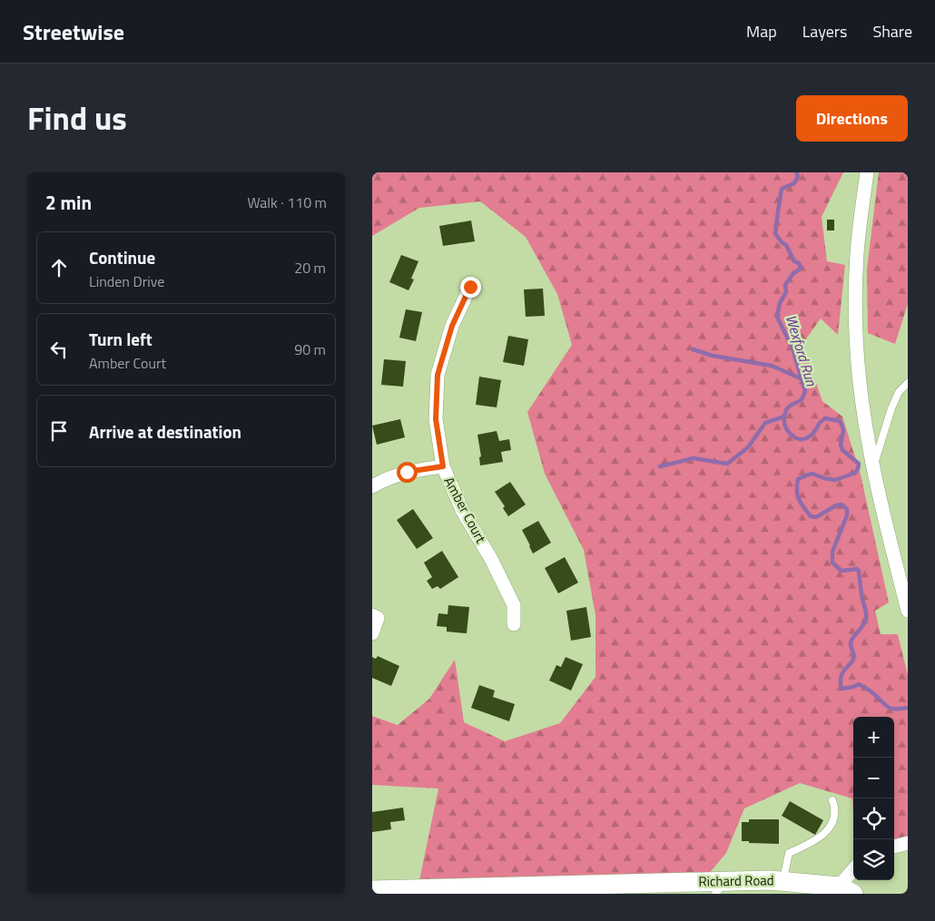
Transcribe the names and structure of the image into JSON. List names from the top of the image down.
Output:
{
  "streets": {
    "street": ["Amber Court", "Richard Road"]
  },
  "water": ["Wexford Run"],
  "page": {
    "header": "Streetwise",
    "nav": ["Map", "Layers", "Share"],
    "title": "Find us",
    "buttons": "Directions",
    "heading": ["2 min", "Walk · 110 m"],
    "list": [
      ["Continue", "Linden Drive", "20 m"],
      ["Turn left", "Amber Court", "90 m"],
      "Arrive at destination"
    ],
    "map_buttons": ["+", "−"]
  }
}
